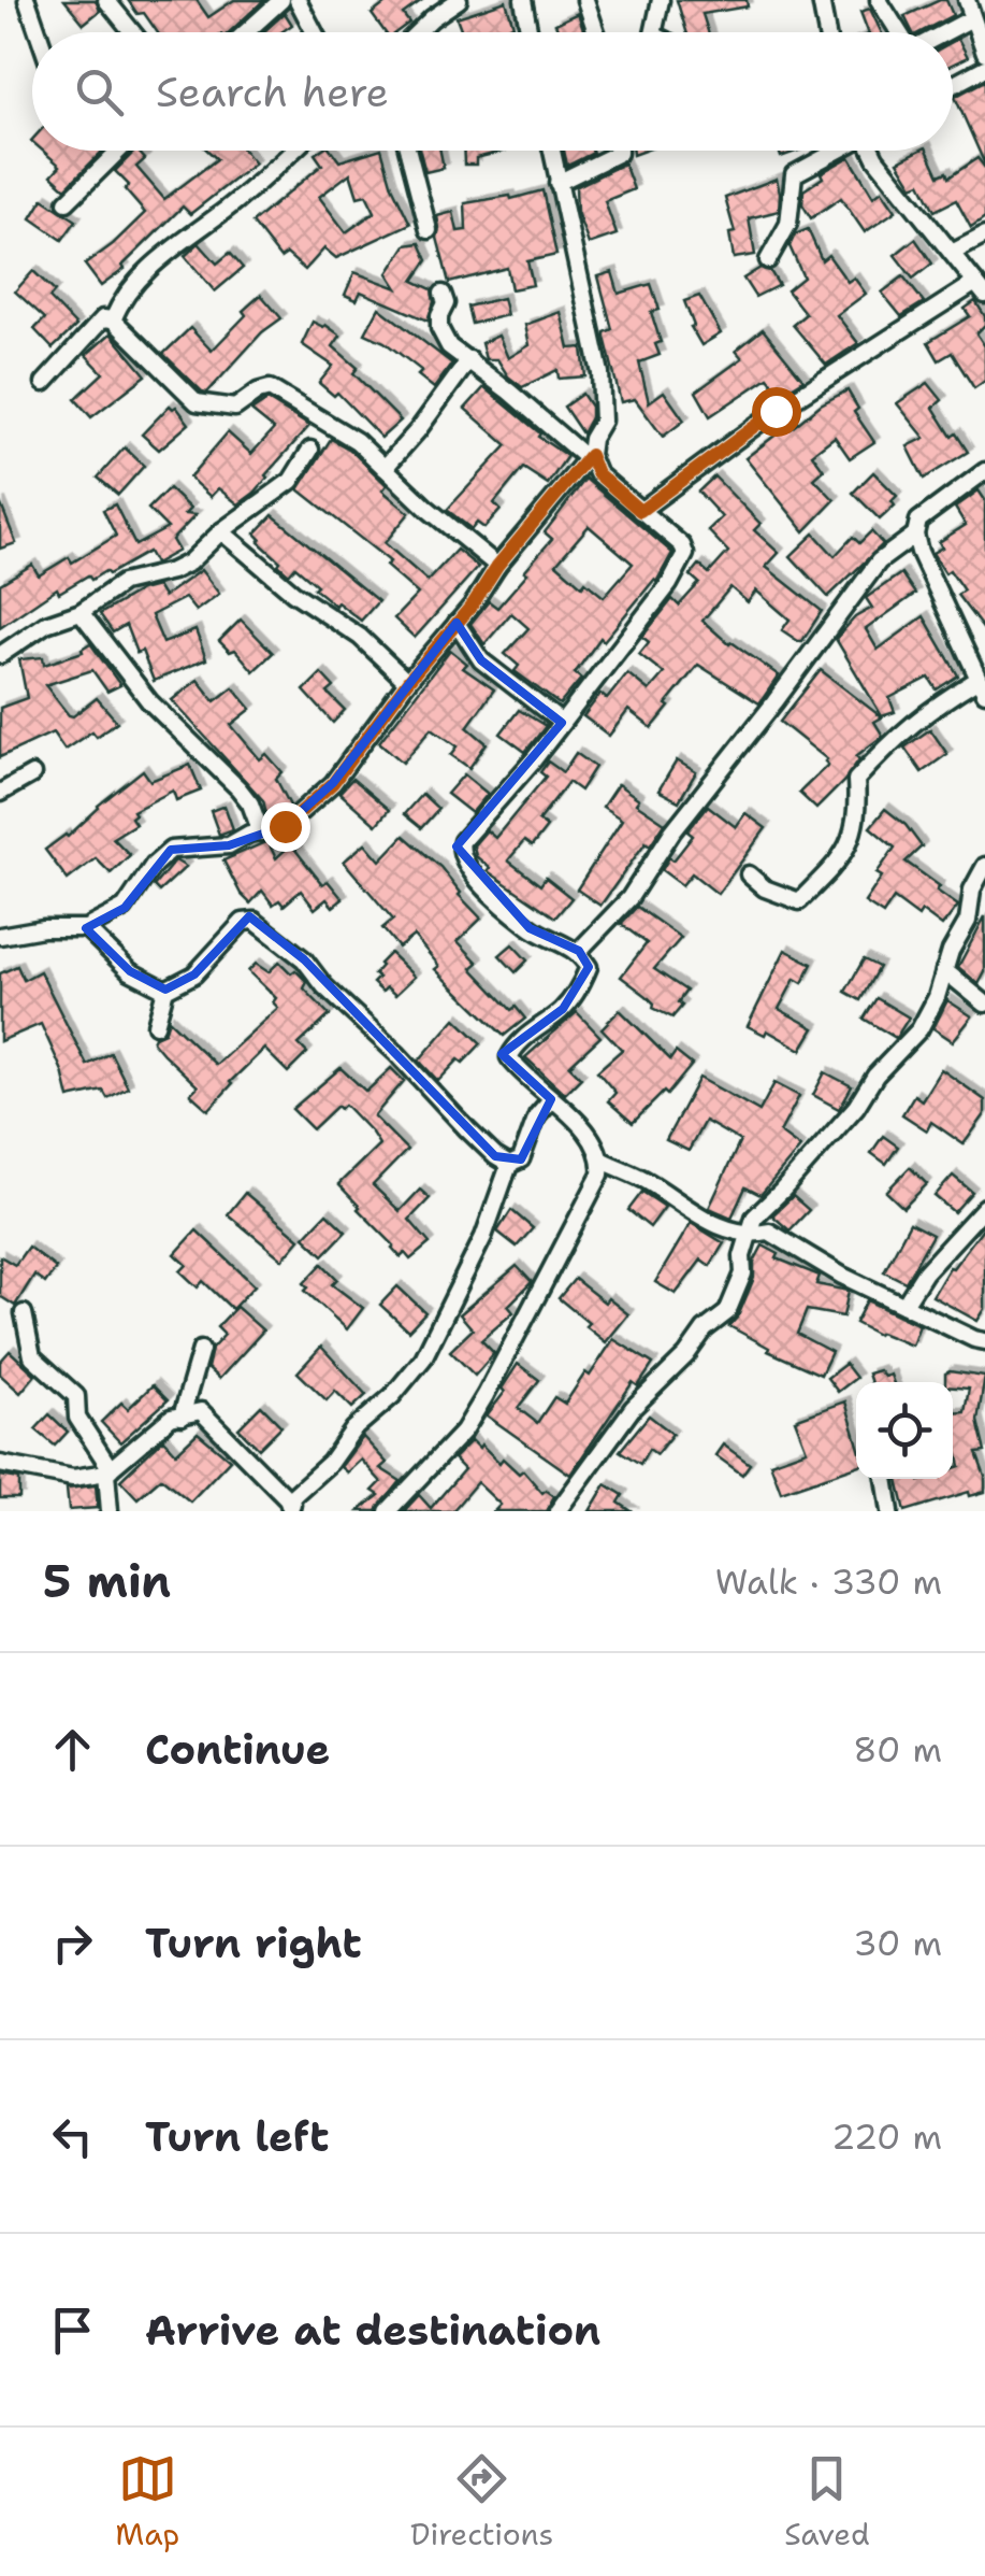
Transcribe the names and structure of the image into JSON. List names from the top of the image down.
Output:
{
  "page": {
    "search": "Search here",
    "heading": ["5 min", "Walk · 330 m"],
    "list": [
      ["Continue", "80 m"],
      ["Turn right", "30 m"],
      ["Turn left", "220 m"],
      "Arrive at destination"
    ],
    "nav": ["Map", "Directions", "Saved"]
  }
}
